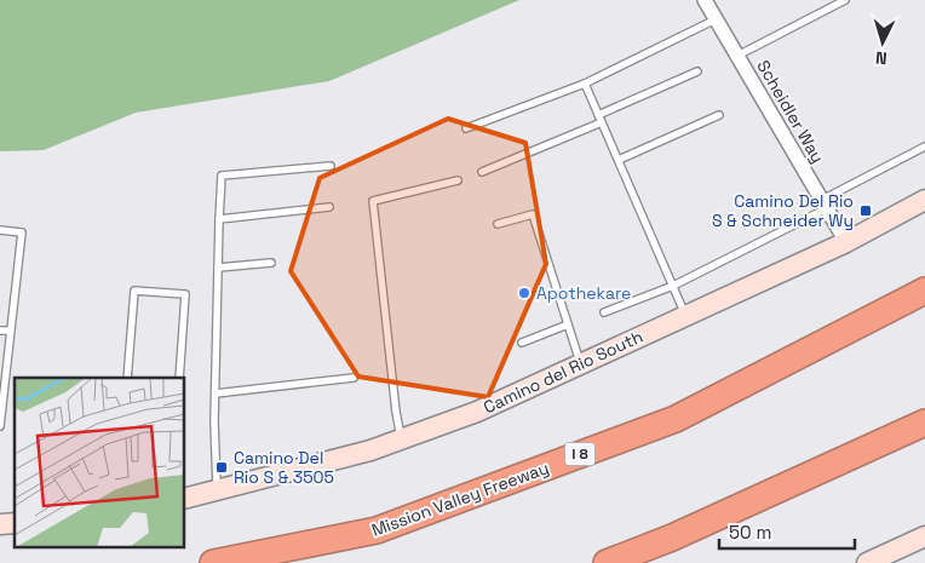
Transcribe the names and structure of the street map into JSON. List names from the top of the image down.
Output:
{
  "streets": {
    "highway": ["I 8", "Mission Valley Freeway"],
    "street": ["Scheidler Way", "Camino del Rio South"]
  },
  "crossings": [
    ["Scheidler Way", "Camino del Rio South"]
  ],
  "places": {
    "transit": ["Camino Del Rio S & Schneider Wy", "Camino Del Rio S & 3505"],
    "other": ["Apothekare"]
  },
  "scale_bar": "50 m",
  "north": "bottom"
}
